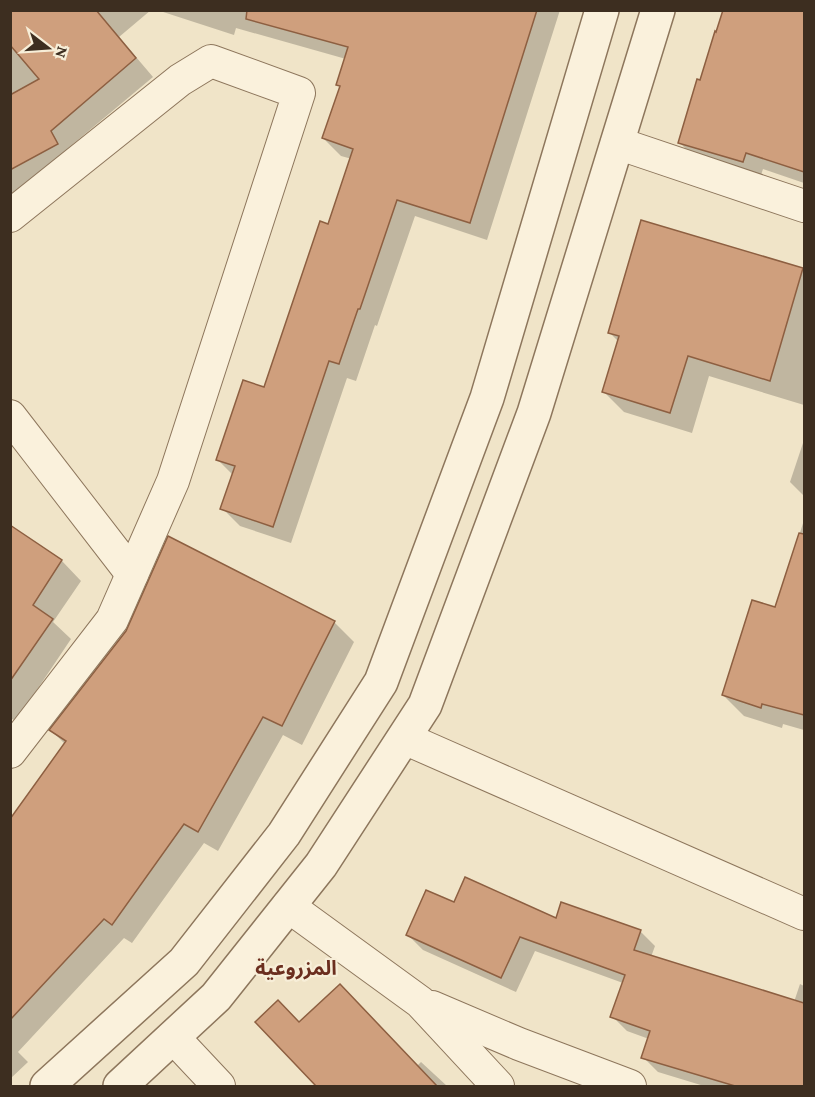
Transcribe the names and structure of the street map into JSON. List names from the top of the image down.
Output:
{
  "districts": ["المزروعية"],
  "north": "right"
}
